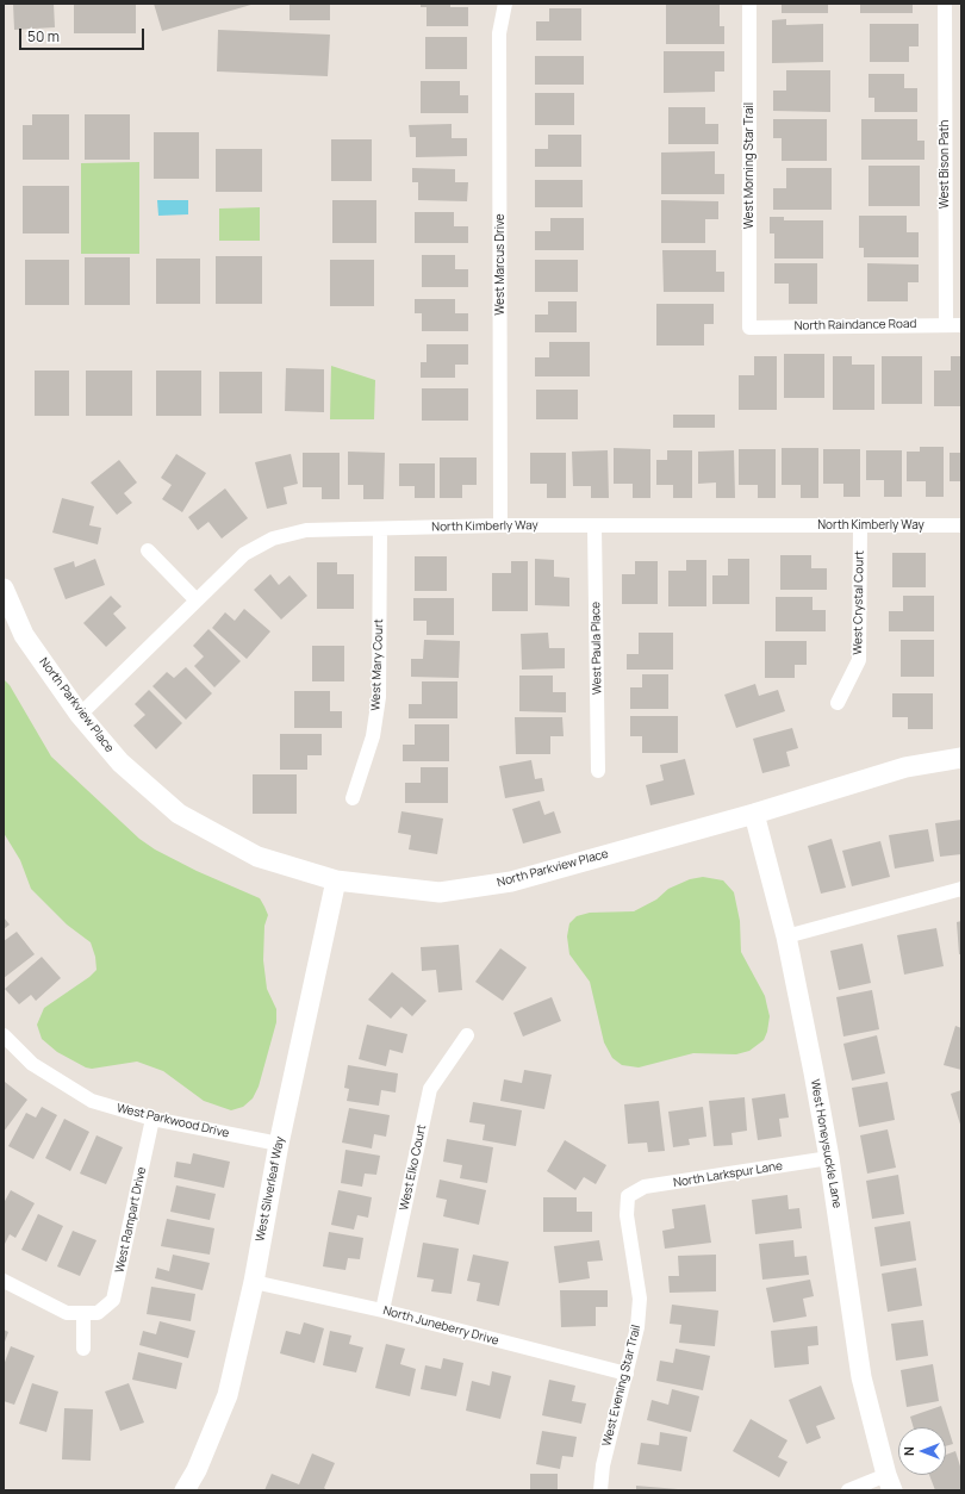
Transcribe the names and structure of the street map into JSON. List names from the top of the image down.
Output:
{
  "streets": {
    "street": [
      "West Bison Path",
      "West Morning Star Trail",
      "West Marcus Drive",
      "North Raindance Road",
      "North Kimberly Way",
      "West Crystal Court",
      "West Paula Place",
      "West Mary Court",
      "North Parkview Place",
      "West Parkwood Drive",
      "West Honeysuckle Lane",
      "West Elko Court",
      "North Larkspur Lane",
      "West Silverleaf Way",
      "West Rampart Drive",
      "North Juneberry Drive",
      "West Evening Star Trail"
    ]
  },
  "crossings": [
    ["West Bison Path", "North Raindance Road"],
    ["West Morning Star Trail", "North Raindance Road"],
    ["West Marcus Drive", "North Kimberly Way"],
    ["North Kimberly Way", "West Crystal Court"],
    ["North Kimberly Way", "West Paula Place"],
    ["North Kimberly Way", "West Mary Court"],
    ["North Kimberly Way", "North Parkview Place"],
    ["North Parkview Place", "West Honeysuckle Lane"],
    ["North Parkview Place", "West Silverleaf Way"],
    ["West Parkwood Drive", "West Silverleaf Way"],
    ["West Parkwood Drive", "West Rampart Drive"],
    ["West Honeysuckle Lane", "North Larkspur Lane"],
    ["West Elko Court", "North Juneberry Drive"],
    ["North Larkspur Lane", "West Evening Star Trail"],
    ["West Silverleaf Way", "North Juneberry Drive"],
    ["North Juneberry Drive", "West Evening Star Trail"]
  ],
  "scale_bar": "50 m",
  "north": "left"
}
